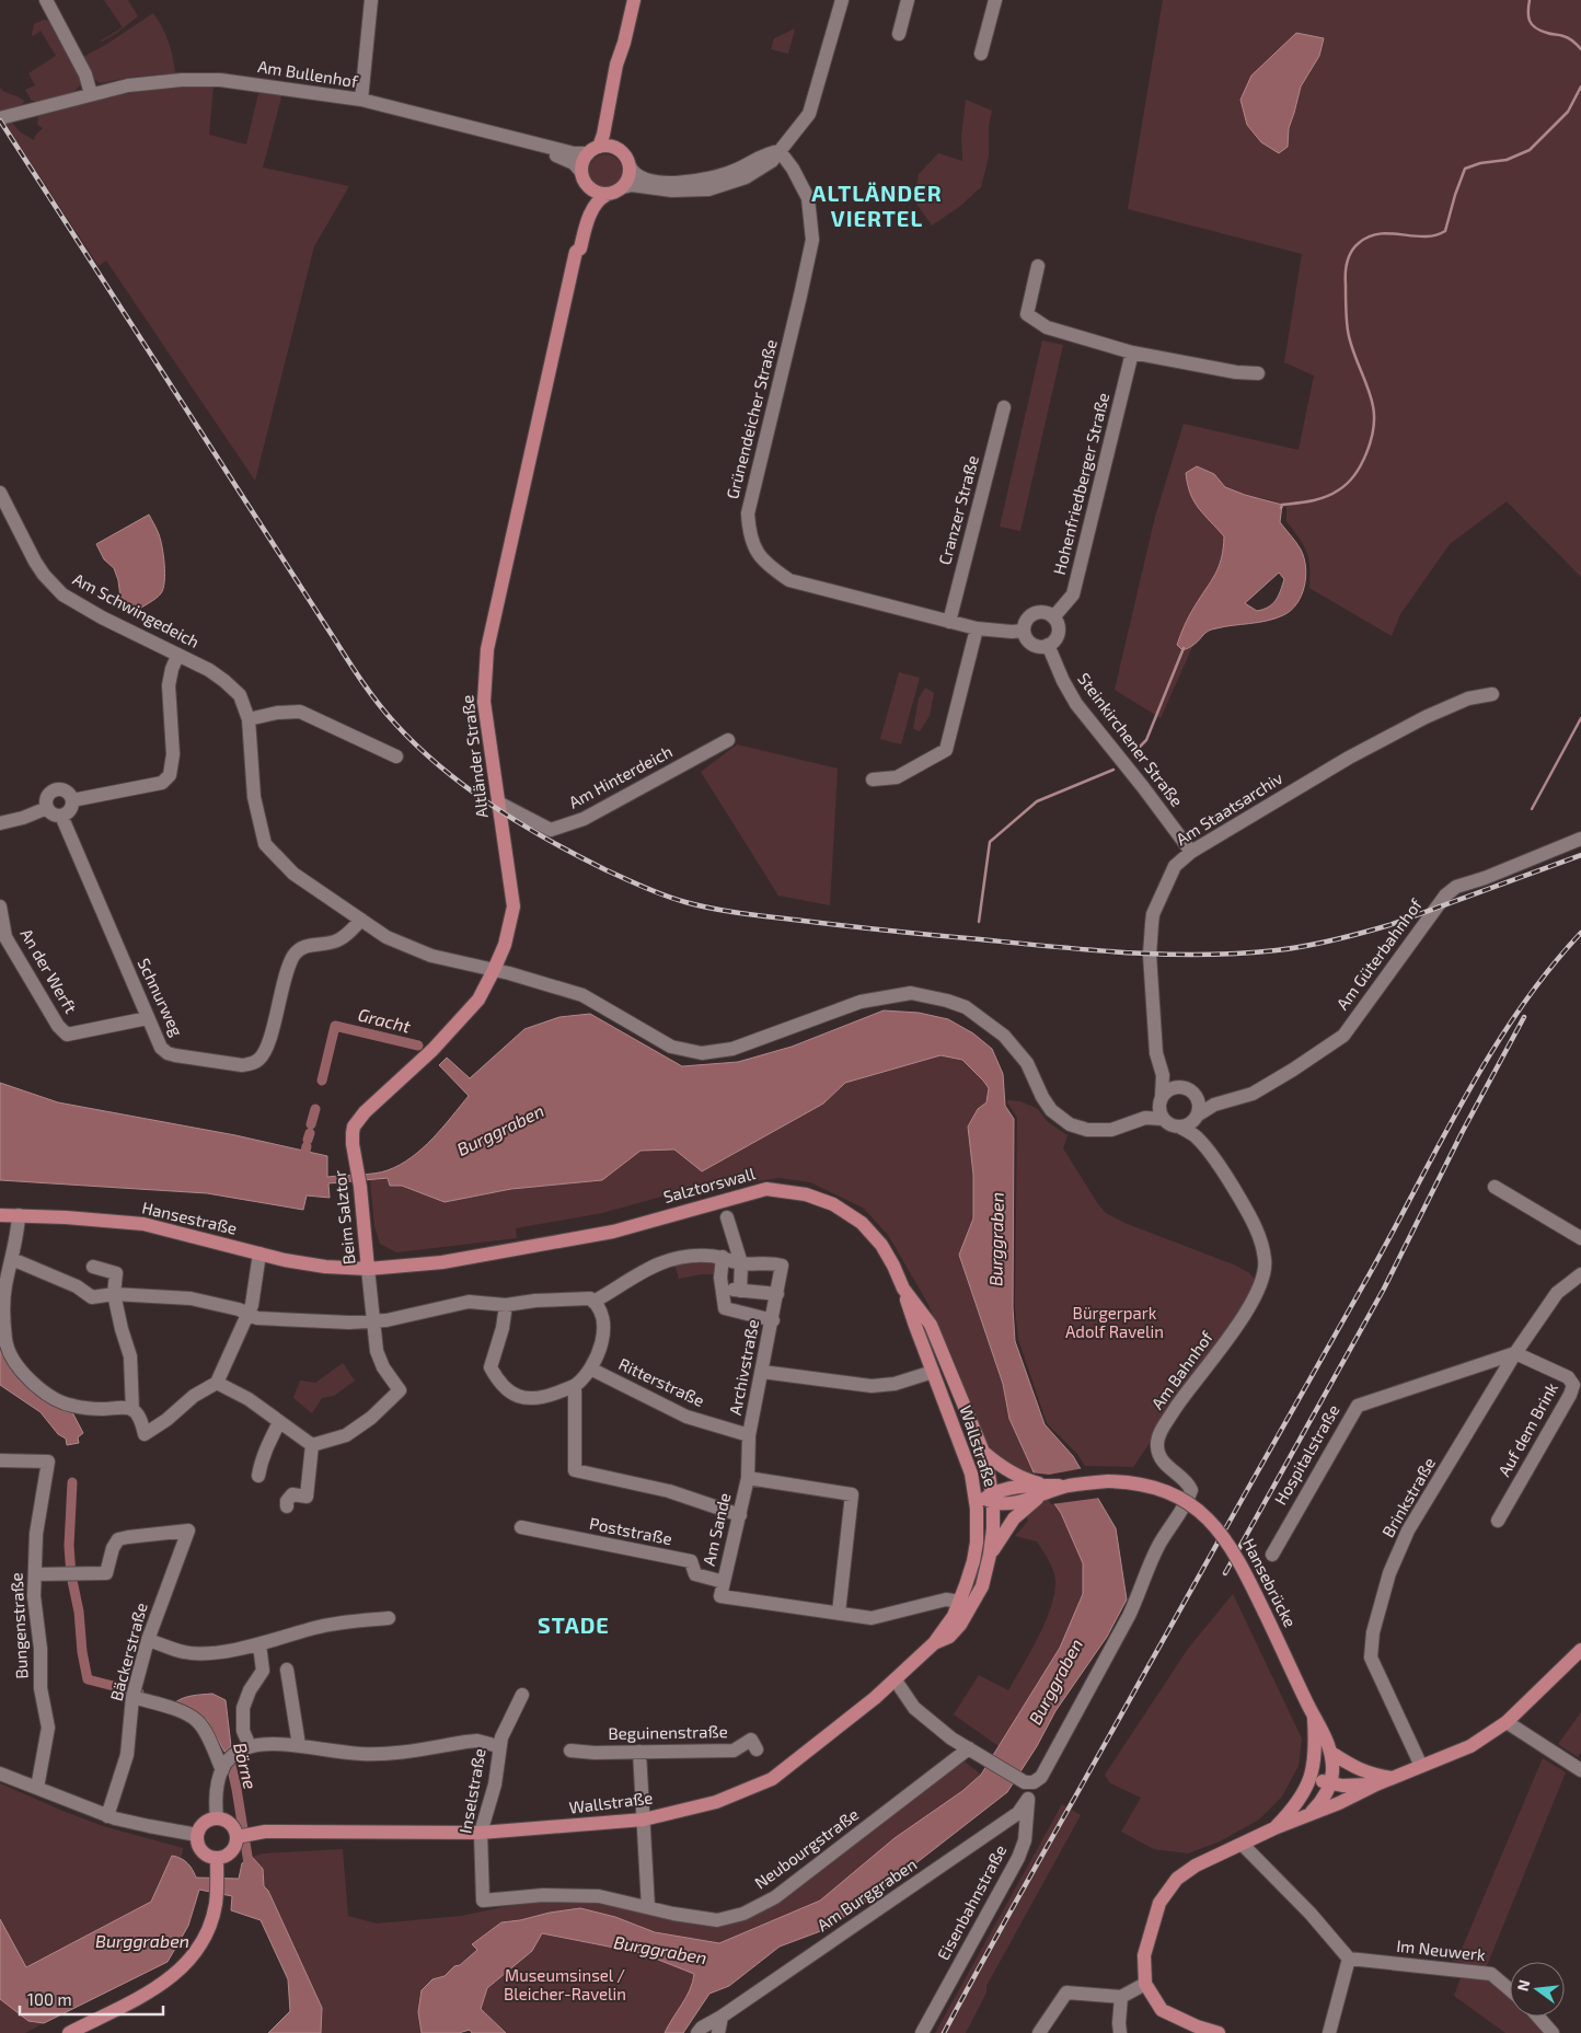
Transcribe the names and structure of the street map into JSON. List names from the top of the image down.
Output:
{
  "streets": {
    "main road": [
      "Altländer Straße",
      "Salztorswall",
      "Beim Salztor",
      "Hansestraße",
      "Wallstraße",
      "Hansebrücke"
    ],
    "street": [
      "Am Bullenhof",
      "Grünendeicher Straße",
      "Hohenfriedberger Straße",
      "Cranzer Straße",
      "Am Schwingedeich",
      "Steinkirchener Straße",
      "Am Hinterdeich",
      "Am Staatsarchiv",
      "Am Güterbahnhof",
      "An der Werft",
      "Schnurweg",
      "Archivstraße",
      "Am Bahnhof",
      "Ritterstraße",
      "Auf dem Brink",
      "Hospitalstraße",
      "Brinkstraße",
      "Am Sande",
      "Poststraße",
      "Bungenstraße",
      "Bäckerstraße",
      "Beguinenstraße",
      "Inselstraße",
      "Neubourgstraße",
      "Am Burggraben",
      "Eisenbahnstraße",
      "Im Neuwerk"
    ]
  },
  "crossings": [
    ["Am Bullenhof", "Altländer Straße"],
    ["Grünendeicher Straße", "Hohenfriedberger Straße"],
    ["Grünendeicher Straße", "Cranzer Straße"],
    ["Grünendeicher Straße", "Steinkirchener Straße"],
    ["Hohenfriedberger Straße", "Steinkirchener Straße"],
    ["Am Schwingedeich", "Altländer Straße"],
    ["Am Schwingedeich", "Schnurweg"],
    ["Steinkirchener Straße", "Am Staatsarchiv"],
    ["Altländer Straße", "Am Hinterdeich"],
    ["Altländer Straße", "Beim Salztor"],
    ["Am Staatsarchiv", "Am Güterbahnhof"],
    ["Am Staatsarchiv", "Am Bahnhof"],
    ["Am Güterbahnhof", "Am Bahnhof"],
    ["An der Werft", "Schnurweg"],
    ["Salztorswall", "Beim Salztor"],
    ["Salztorswall", "Hansestraße"],
    ["Salztorswall", "Wallstraße"],
    ["Salztorswall", "Hansebrücke"],
    ["Beim Salztor", "Hansestraße"],
    ["Archivstraße", "Ritterstraße"],
    ["Archivstraße", "Am Sande"],
    ["Am Bahnhof", "Eisenbahnstraße"],
    ["Auf dem Brink", "Hospitalstraße"],
    ["Auf dem Brink", "Brinkstraße"],
    ["Wallstraße", "Am Sande"],
    ["Wallstraße", "Hansebrücke"],
    ["Wallstraße", "Inselstraße"],
    ["Hospitalstraße", "Brinkstraße"],
    ["Am Sande", "Poststraße"],
    ["Bungenstraße", "Bäckerstraße"],
    ["Inselstraße", "Neubourgstraße"],
    ["Am Burggraben", "Eisenbahnstraße"]
  ],
  "districts": ["ALTLÄNDER VIERTEL", "STADE"],
  "water": ["Gracht", "Burggraben", "Börne"],
  "parks": ["Bürgerpark Adolf Ravelin", "Museumsinsel / Bleicher-Ravelin"],
  "scale_bar": "100 m",
  "north": "left"
}
